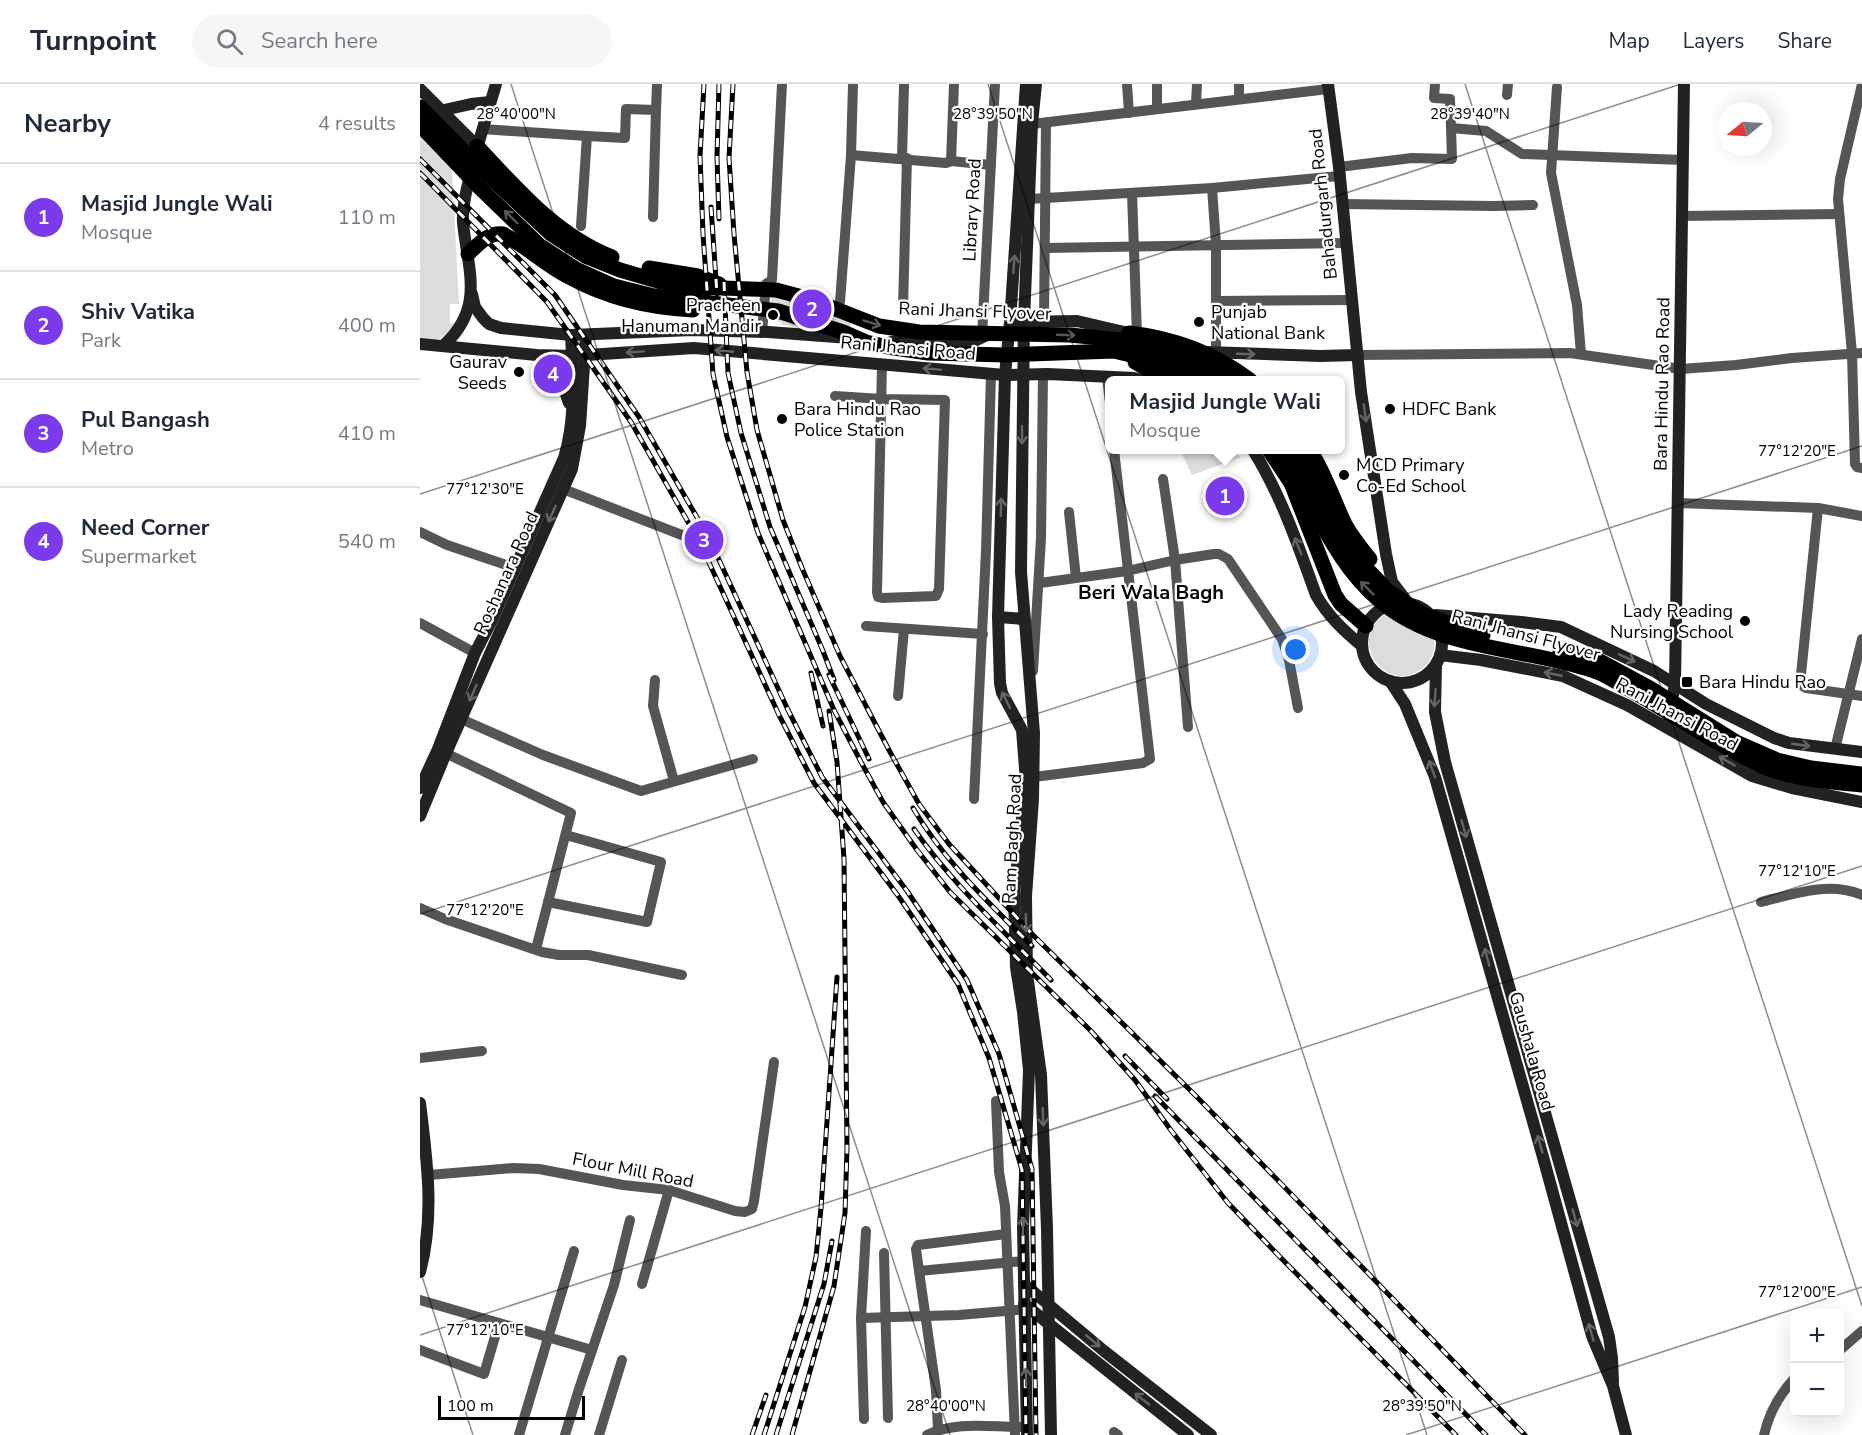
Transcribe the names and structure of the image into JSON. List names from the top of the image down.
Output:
{
  "streets": {
    "main road": [
      "Bahadurgarh Road",
      "Rani Jhansi Flyover",
      "Rani Jhansi Road",
      "Bara Hindu Rao Road",
      "Roshanara Road",
      "Ram Bagh Road",
      "Gaushala Road"
    ],
    "street": ["Library Road", "Flour Mill Road"]
  },
  "crossings": [
    ["Bahadurgarh Road", "Rani Jhansi Road"],
    ["Library Road", "Rani Jhansi Road"],
    ["Rani Jhansi Road", "Bara Hindu Rao Road"],
    ["Rani Jhansi Road", "Roshanara Road"],
    ["Rani Jhansi Road", "Ram Bagh Road"],
    ["Rani Jhansi Road", "Gaushala Road"]
  ],
  "districts": ["Beri Wala Bagh"],
  "places": {
    "other": [
      "Pracheen Hanuman Mandir",
      "Punjab National Bank",
      "Gaurav Seeds",
      "HDFC Bank",
      "Bara Hindu Rao Police Station",
      "MCD Primary Co-Ed School",
      "Lady Reading Nursing School"
    ],
    "transit": ["Bara Hindu Rao"]
  },
  "scale_bar": "100 m",
  "north": "left",
  "page": {
    "header": "Turnpoint",
    "search": "Search here",
    "nav": ["Map", "Layers", "Share"],
    "heading": ["Nearby", "4 results"],
    "list": [
      {
        "mark": "1",
        "name": "Masjid Jungle Wali",
        "note": "Mosque",
        "value": "110 m"
      },
      {
        "mark": "2",
        "name": "Shiv Vatika",
        "note": "Park",
        "value": "400 m"
      },
      {
        "mark": "3",
        "name": "Pul Bangash",
        "note": "Metro",
        "value": "410 m"
      },
      {
        "mark": "4",
        "name": "Need Corner",
        "note": "Supermarket",
        "value": "540 m"
      }
    ],
    "pins": [
      "2",
      "4",
      "1",
      "3"
    ],
    "popup": ["Masjid Jungle Wali", "Mosque"],
    "map_buttons": ["+", "−"],
    "scale": "100 m"
  },
  "coordinates": [
    "28°40'00\"N",
    "28°39'50\"N",
    "28°39'40\"N",
    "77°12'20\"E",
    "77°12'30\"E",
    "77°12'10\"E",
    "77°12'00\"E"
  ]
}
